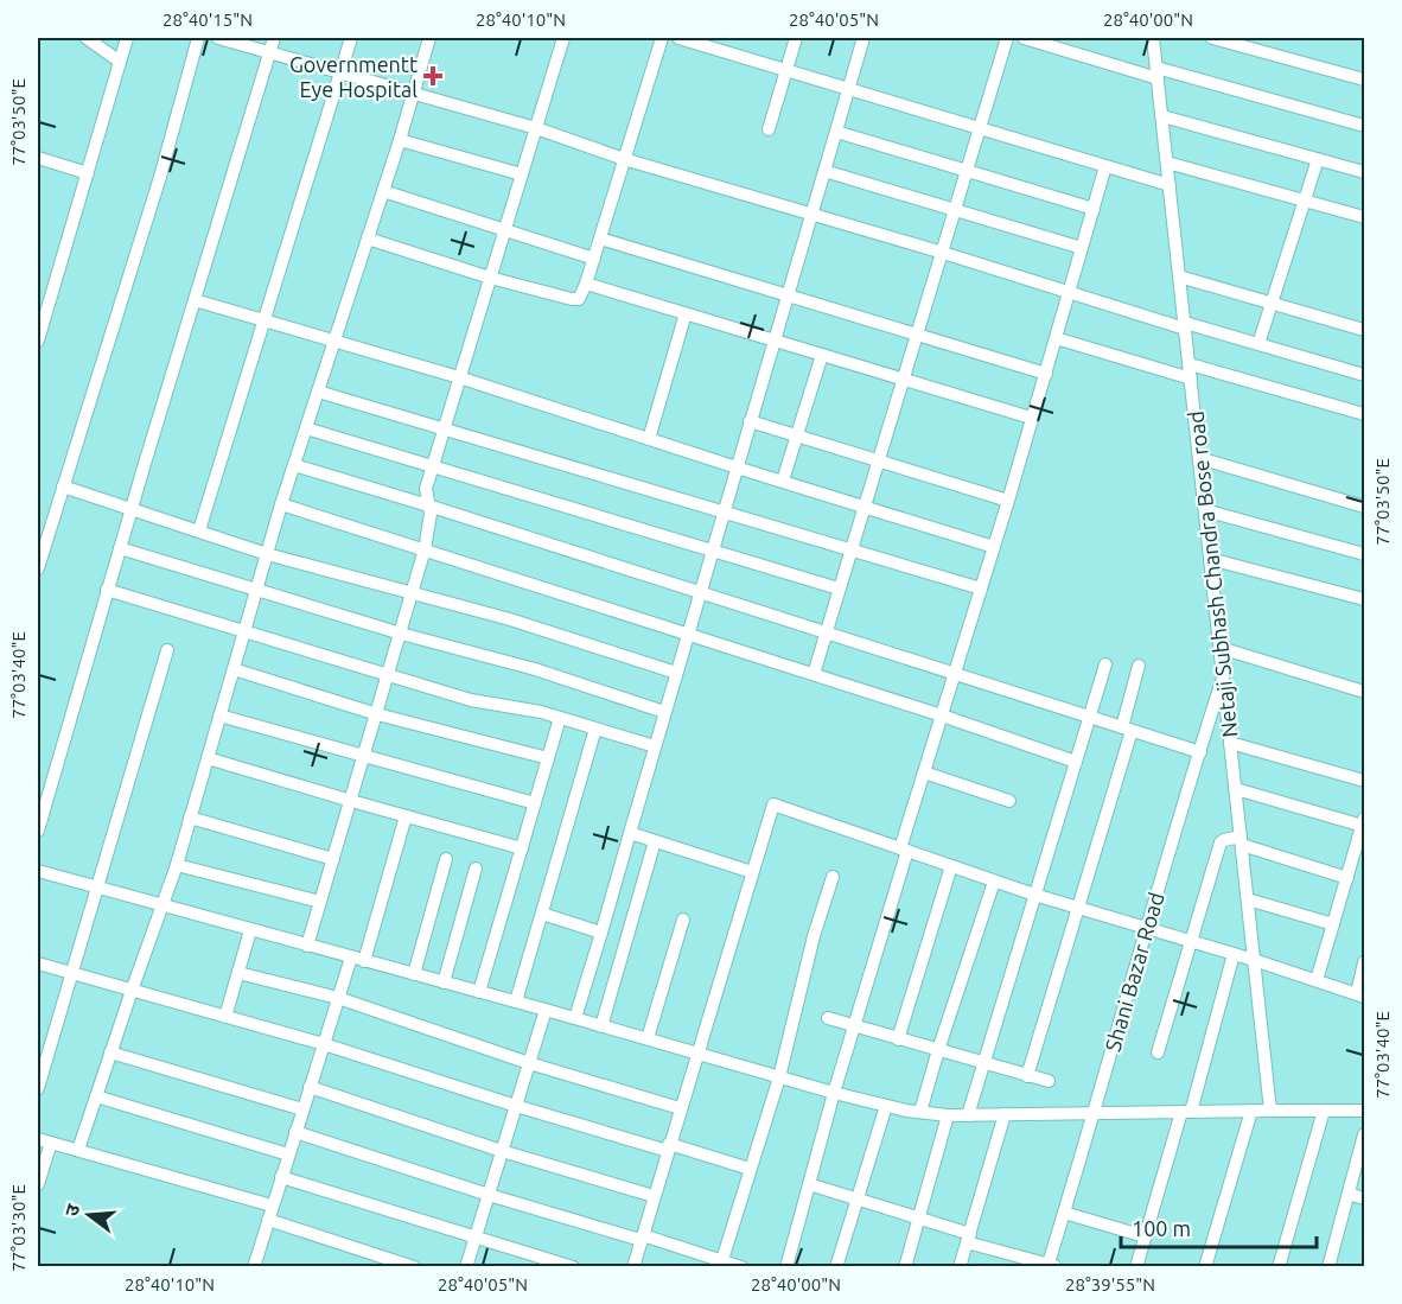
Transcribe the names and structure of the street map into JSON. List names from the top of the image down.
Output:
{
  "streets": {
    "street": ["Netaji Subhash Chandra Bose road", "Shani Bazar Road"]
  },
  "crossings": [
    ["Netaji Subhash Chandra Bose road", "Shani Bazar Road"]
  ],
  "places": {
    "health": ["Governmentt Eye Hospital"]
  },
  "scale_bar": "100 m",
  "north": "left",
  "coordinates": [
    "28°40'15\"N",
    "28°40'10\"N",
    "28°40'05\"N",
    "28°40'00\"N",
    "77°03'50\"E",
    "77°03'40\"E",
    "77°03'30\"E",
    "28°39'55\"N"
  ]
}
